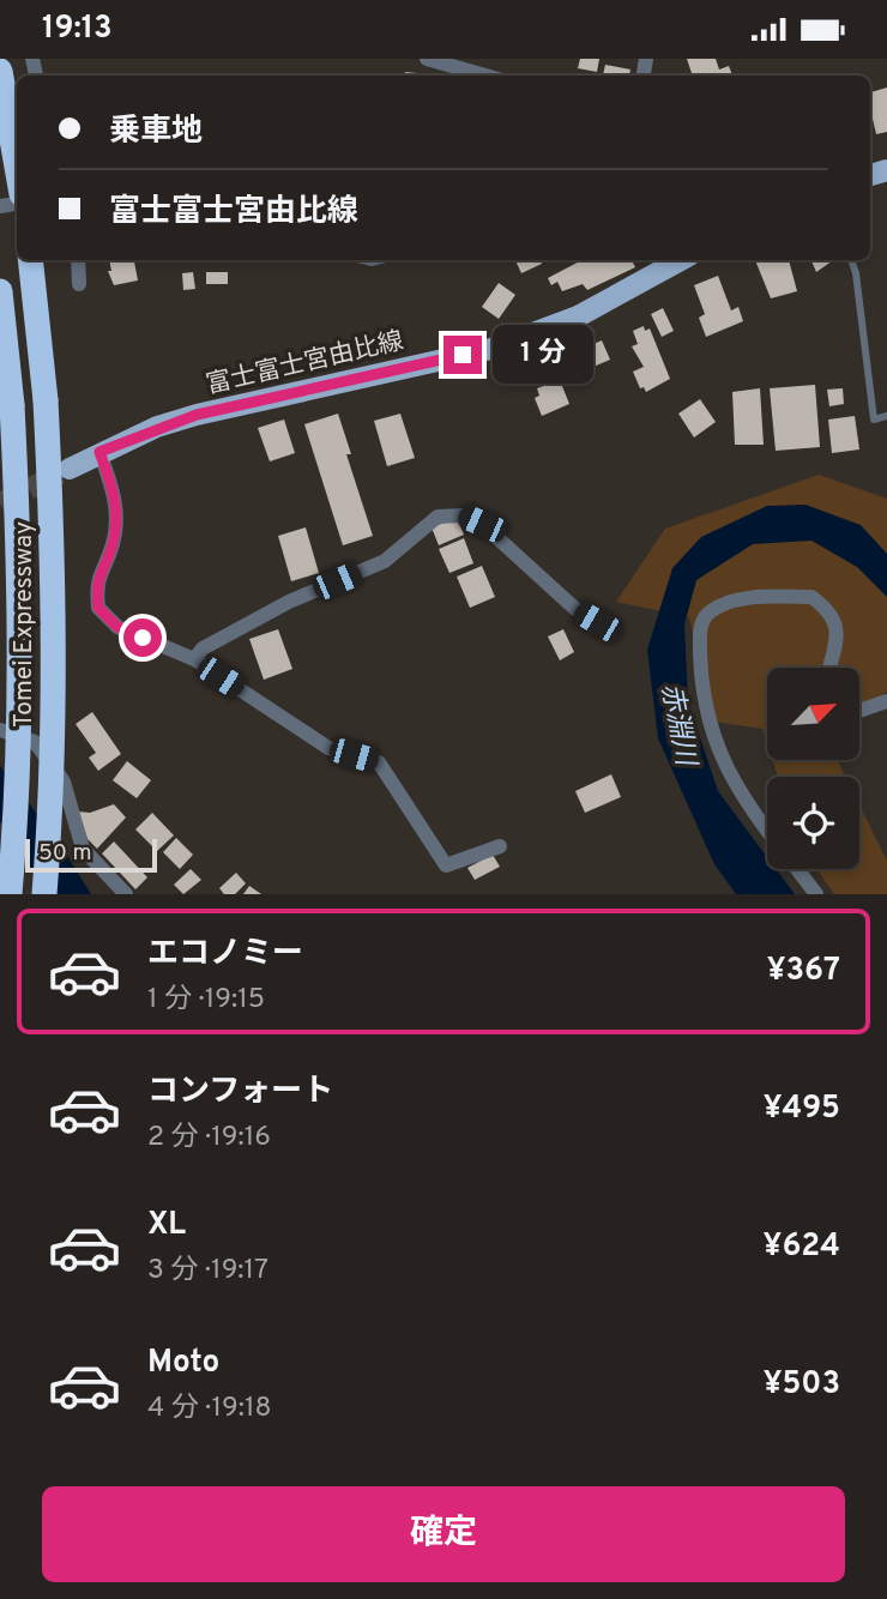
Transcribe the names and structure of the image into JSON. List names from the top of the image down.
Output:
{
  "streets": {
    "highway": ["Tomei Expressway"],
    "main road": ["富士富士宮由比線"]
  },
  "water": ["赤淵川"],
  "scale_bar": "50 m",
  "north": "top right",
  "page": {
    "status": "19:13",
    "banner": ["乗車地", "富士富士宮由比線"],
    "bubble": "1 分",
    "scale": "50 m",
    "list": [
      {
        "name": "エコノミー",
        "note": "1 分 · 19:15",
        "value": "¥367"
      },
      {
        "name": "コンフォート",
        "note": "2 分 · 19:16",
        "value": "¥495"
      },
      {
        "name": "XL",
        "note": "3 分 · 19:17",
        "value": "¥624"
      },
      {
        "name": "Moto",
        "note": "4 分 · 19:18",
        "value": "¥503"
      }
    ],
    "buttons": "確定"
  }
}
